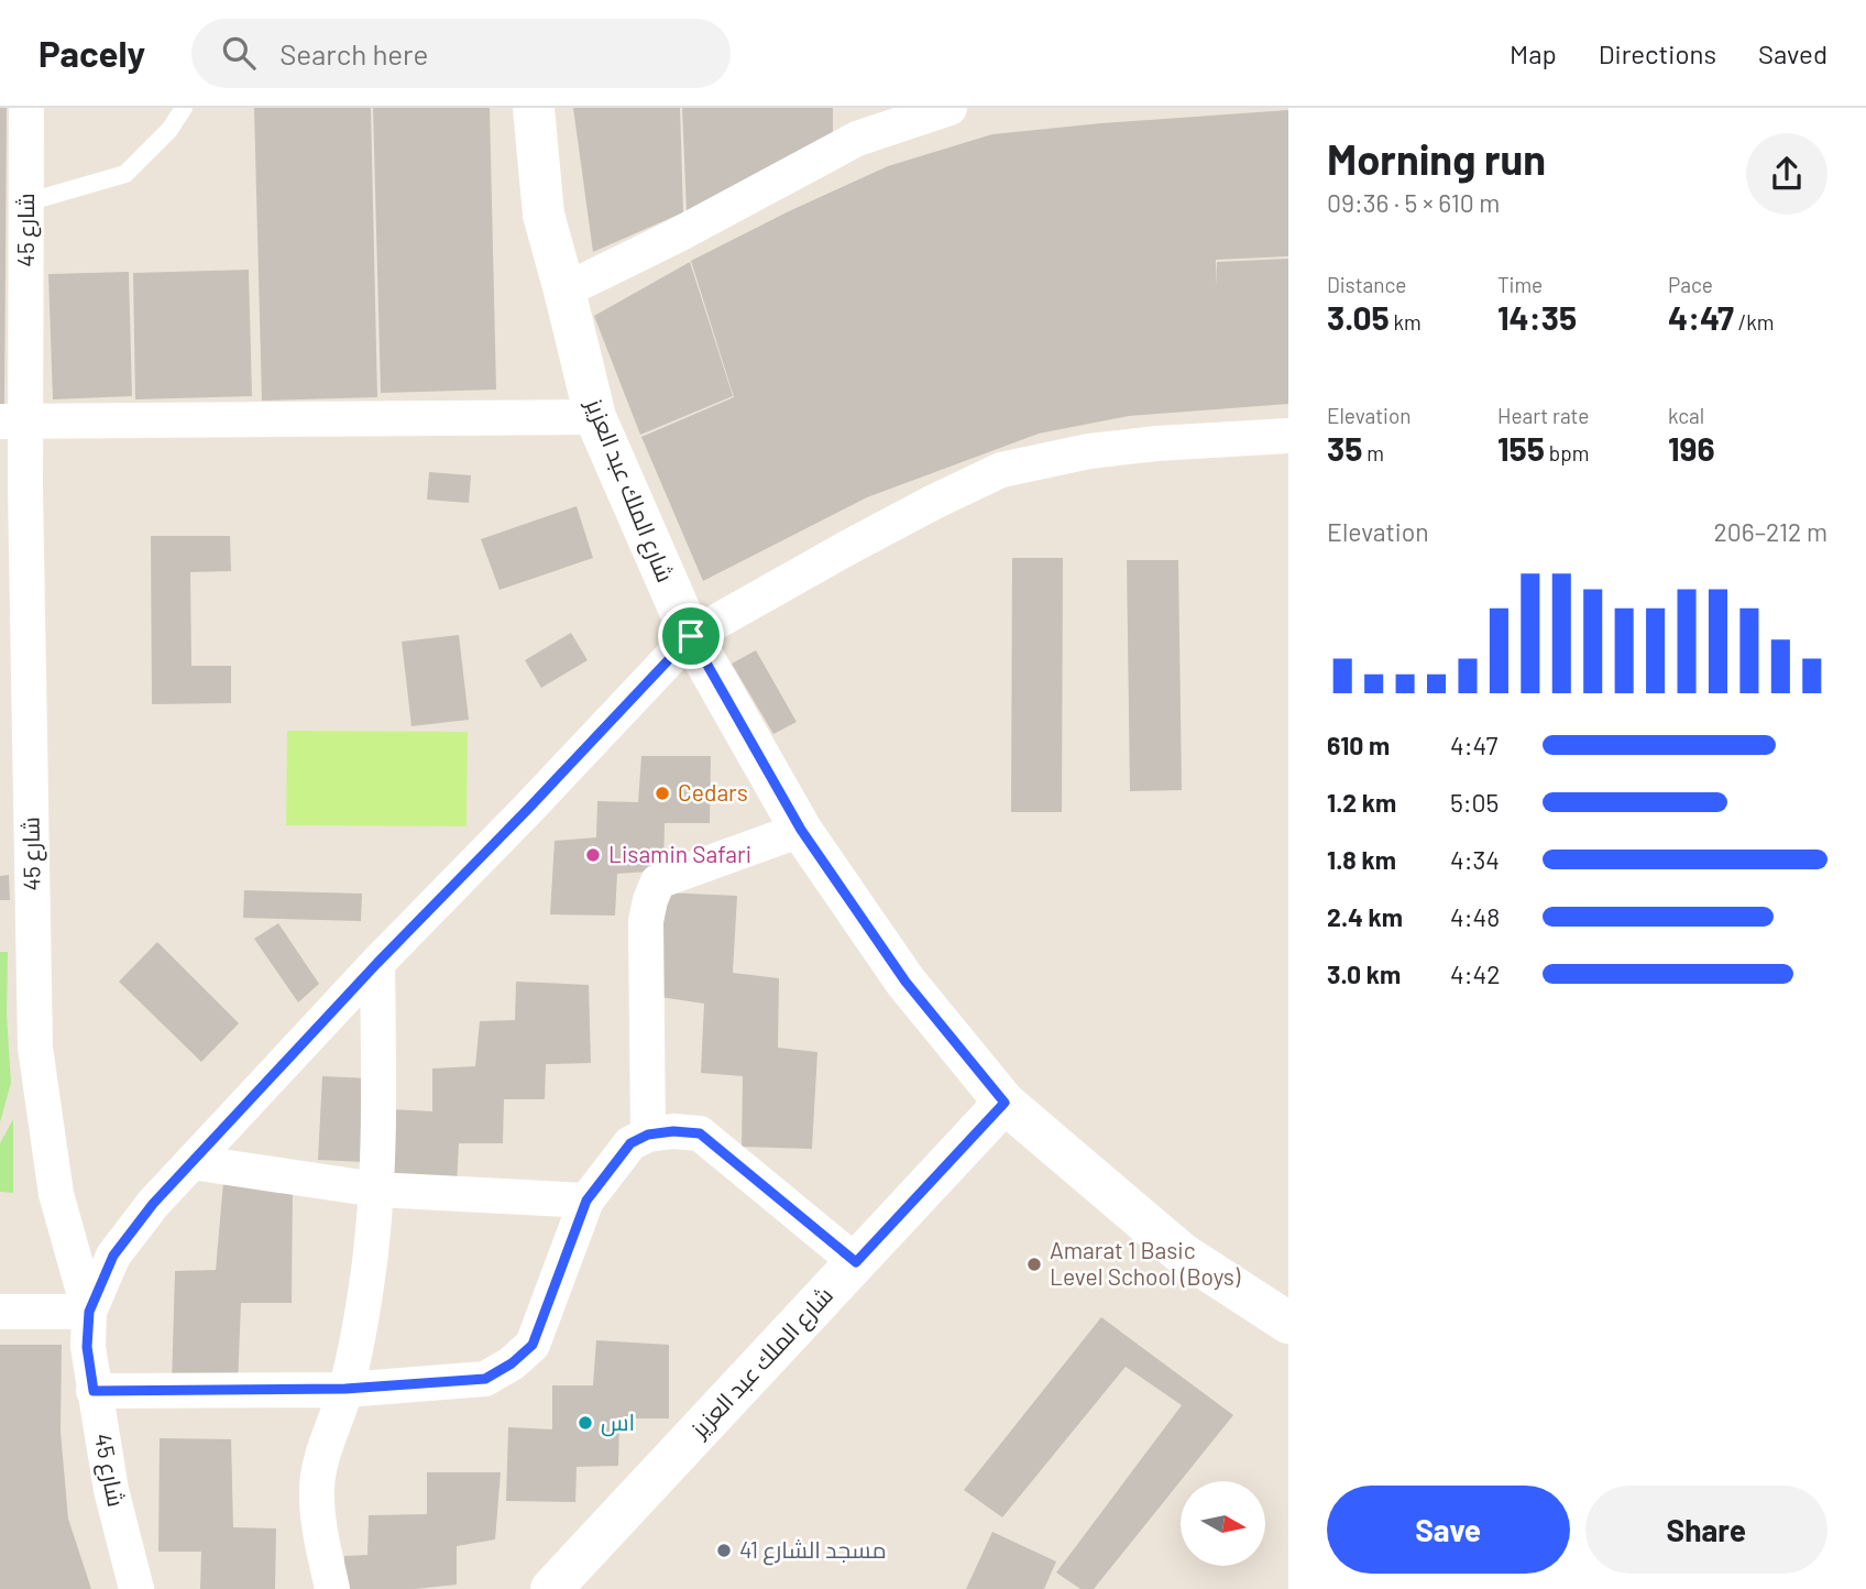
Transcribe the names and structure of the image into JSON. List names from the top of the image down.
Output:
{
  "streets": {
    "street": ["شارع 45", "شارع الملك عبد العزيز"]
  },
  "places": [
    "Cedars",
    "Lisamin Safari",
    "Amarat 1 Basic Level School (Boys)",
    "اس",
    "مسجد الشارع 41"
  ],
  "north": "right",
  "page": {
    "header": "Pacely",
    "search": "Search here",
    "nav": ["Map", "Directions", "Saved"],
    "heading": ["Morning run", "09:36 · 5 × 610 m"],
    "stats": [
      ["Distance", "3.05 km"],
      ["Time", "14:35"],
      ["Pace", "4:47 /km"],
      ["Elevation", "35 m"],
      ["Heart rate", "155 bpm"],
      ["kcal", "196"]
    ],
    "chart": ["Elevation", "206–212 m"],
    "list": [
      {
        "name": "610 m",
        "note": "4:47"
      },
      {
        "name": "1.2 km",
        "note": "5:05"
      },
      {
        "name": "1.8 km",
        "note": "4:34"
      },
      {
        "name": "2.4 km",
        "note": "4:48"
      },
      {
        "name": "3.0 km",
        "note": "4:42"
      }
    ],
    "buttons": ["Save", "Share"]
  }
}
